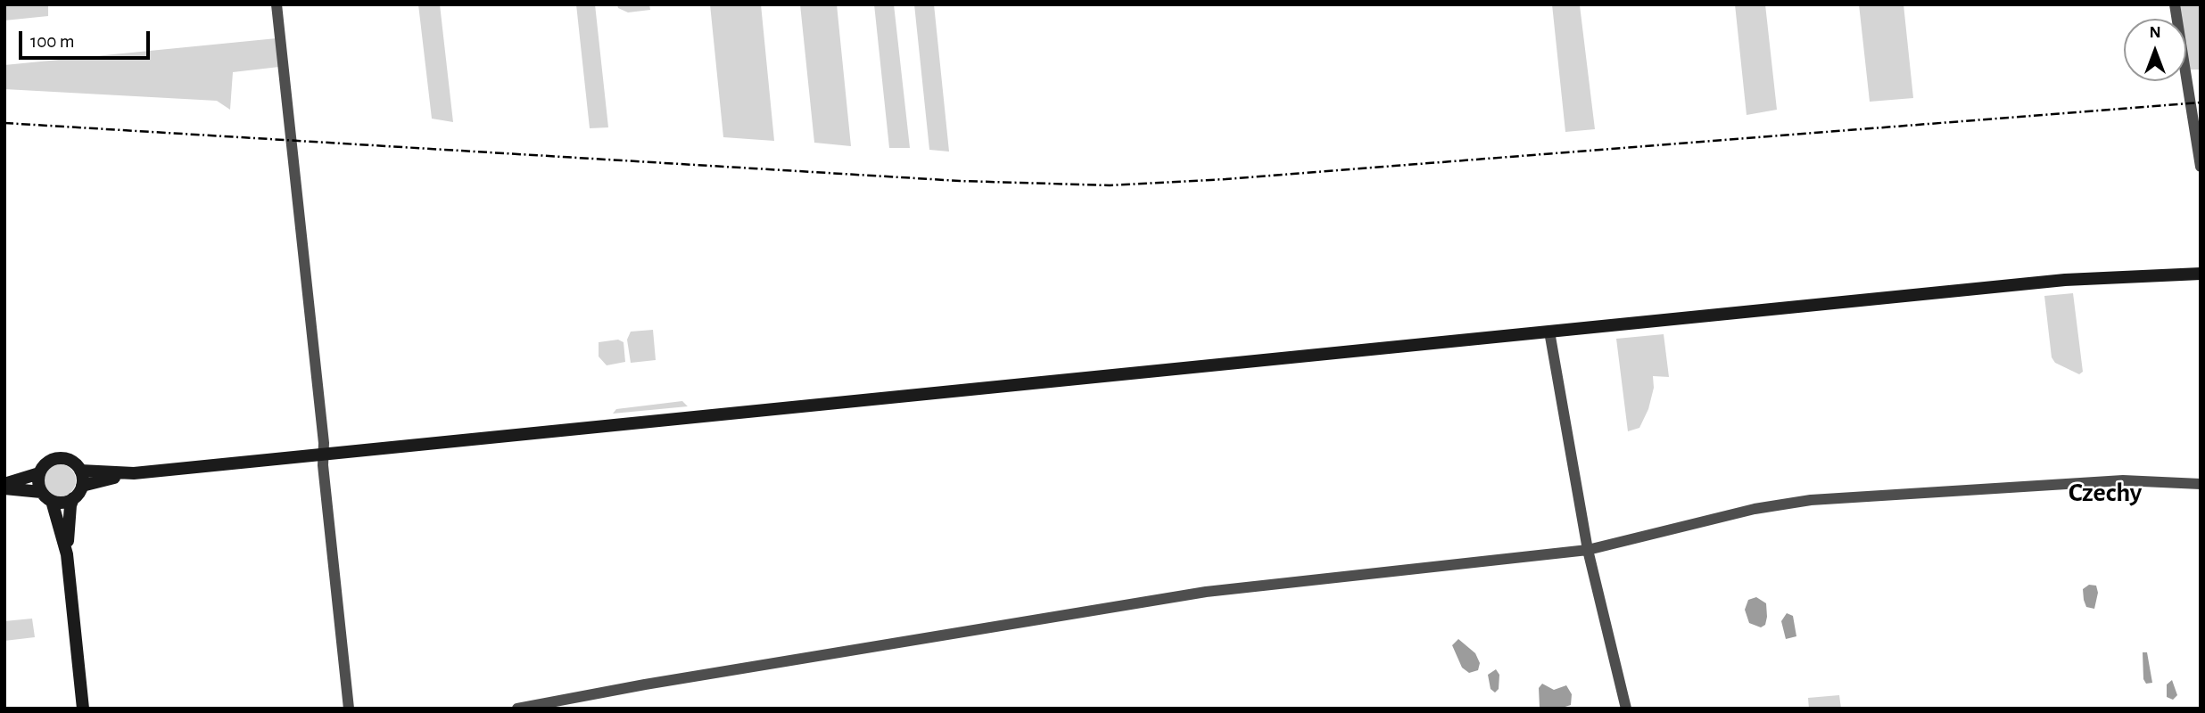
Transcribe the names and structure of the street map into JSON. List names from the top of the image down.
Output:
{
  "districts": ["Czechy"],
  "scale_bar": "100 m",
  "north": "top"
}
